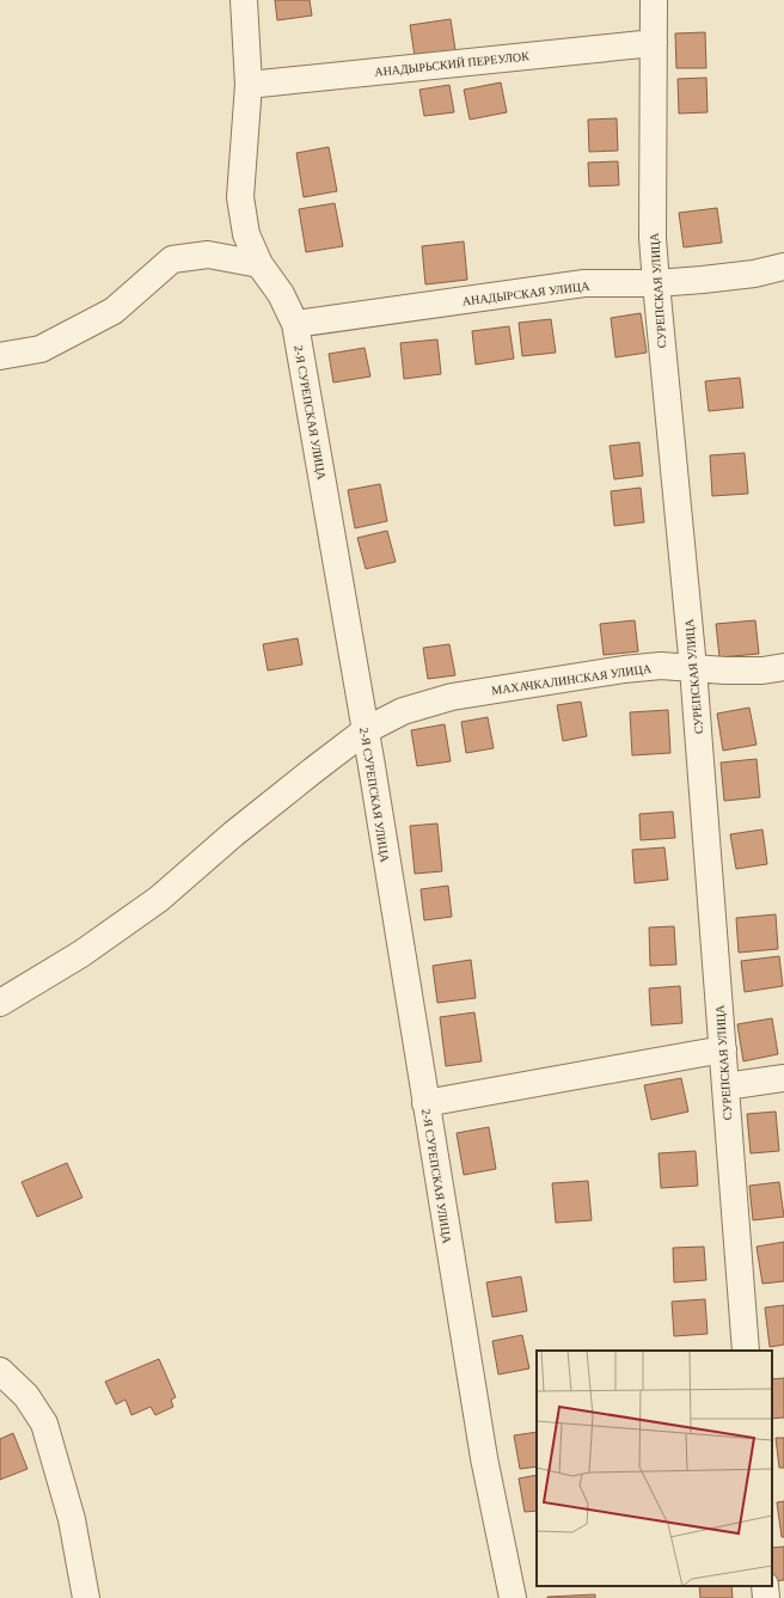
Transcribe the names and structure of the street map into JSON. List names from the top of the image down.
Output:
{
  "streets": {
    "street": [
      "АНАДЫРЬСКИЙ ПЕРЕУЛОК",
      "СУРЕПСКАЯ УЛИЦА",
      "АНАДЫРСКАЯ УЛИЦА",
      "2-Я СУРЕПСКАЯ УЛИЦА",
      "МАХАЧКАЛИНСКАЯ УЛИЦА"
    ]
  },
  "crossings": [
    ["АНАДЫРЬСКИЙ ПЕРЕУЛОК", "СУРЕПСКАЯ УЛИЦА"],
    ["АНАДЫРЬСКИЙ ПЕРЕУЛОК", "2-Я СУРЕПСКАЯ УЛИЦА"],
    ["СУРЕПСКАЯ УЛИЦА", "АНАДЫРСКАЯ УЛИЦА"],
    ["СУРЕПСКАЯ УЛИЦА", "МАХАЧКАЛИНСКАЯ УЛИЦА"],
    ["АНАДЫРСКАЯ УЛИЦА", "2-Я СУРЕПСКАЯ УЛИЦА"],
    ["2-Я СУРЕПСКАЯ УЛИЦА", "МАХАЧКАЛИНСКАЯ УЛИЦА"]
  ]
}
